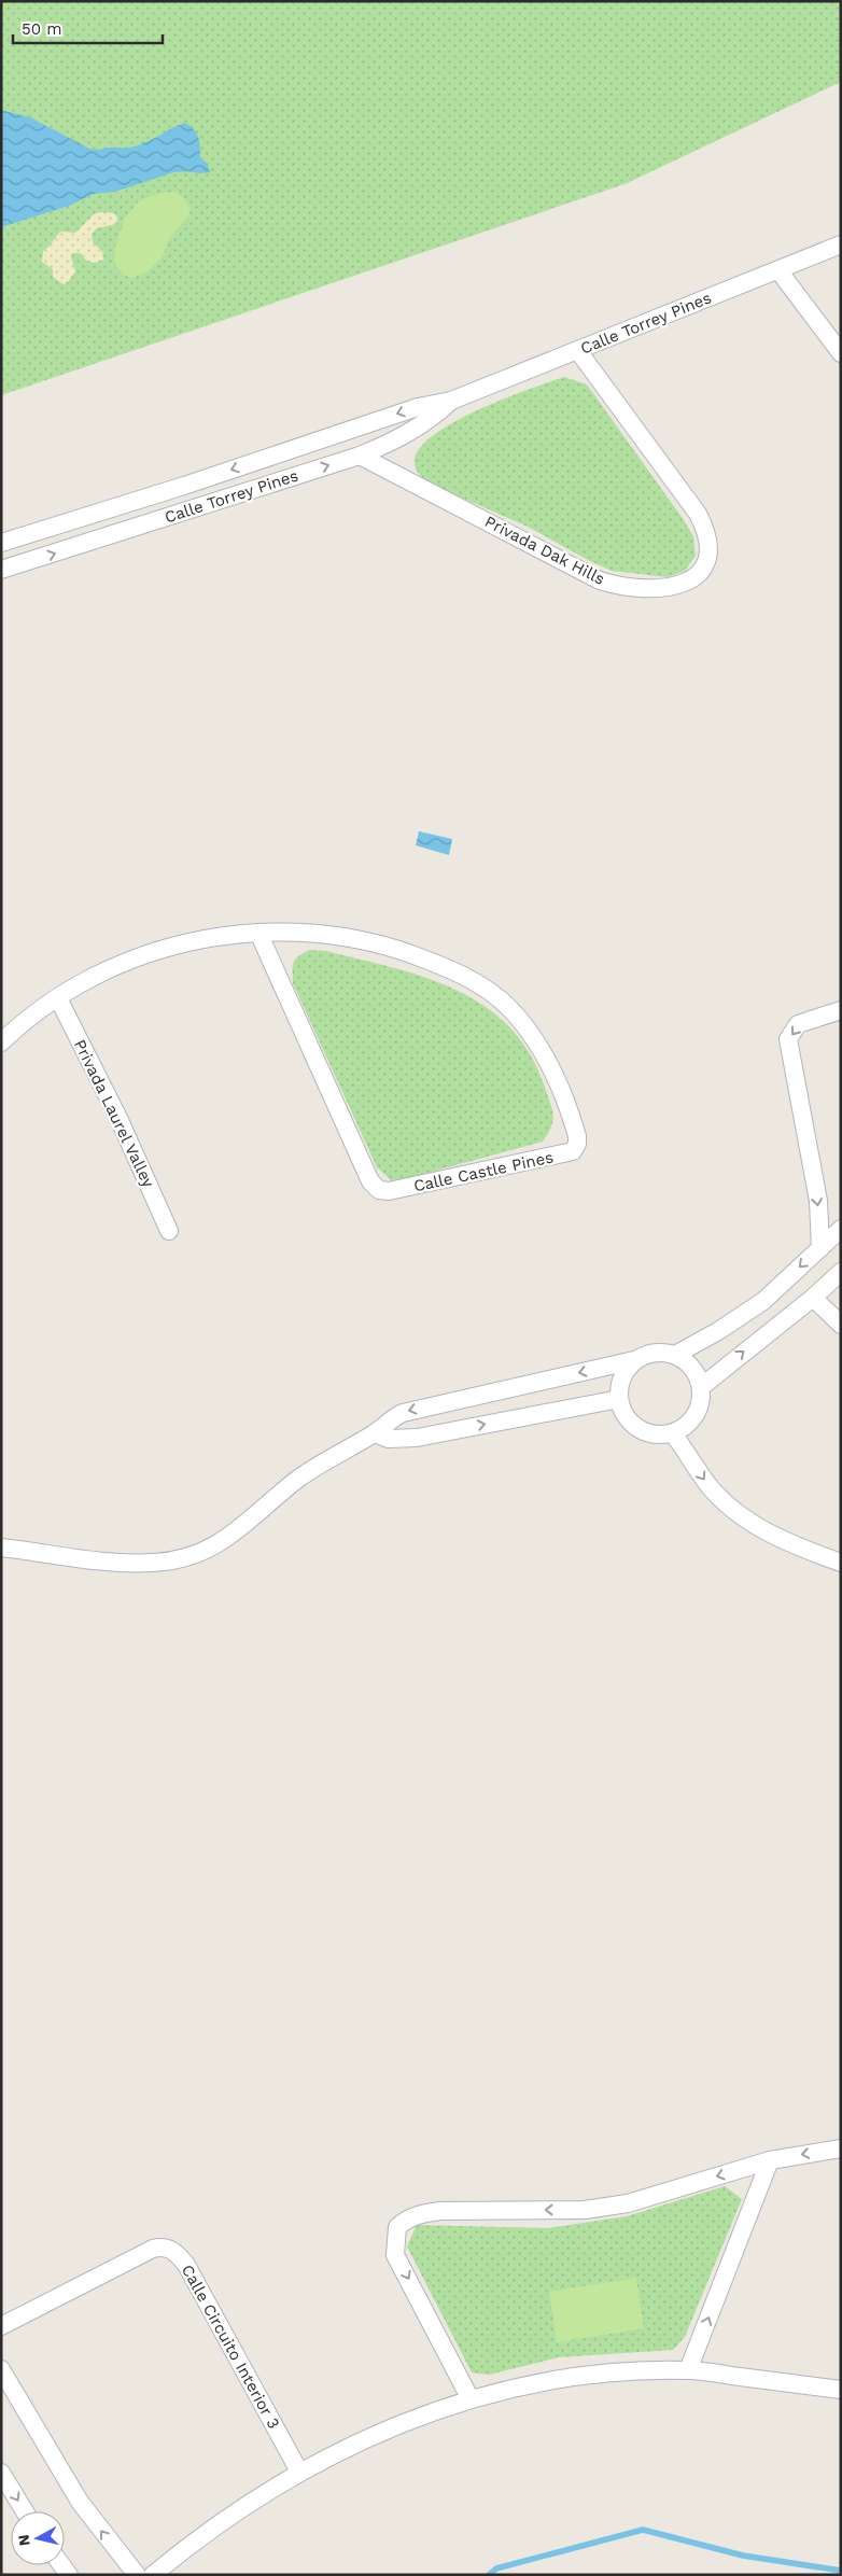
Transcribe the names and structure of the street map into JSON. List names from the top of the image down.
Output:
{
  "streets": {
    "street": [
      "Calle Torrey Pines",
      "Privada Dak Hills",
      "Privada Laurel Valley",
      "Calle Castle Pines",
      "Calle Circuito Interior 3"
    ]
  },
  "crossings": [
    ["Calle Torrey Pines", "Privada Dak Hills"],
    ["Privada Laurel Valley", "Calle Castle Pines"]
  ],
  "scale_bar": "50 m",
  "north": "left"
}
